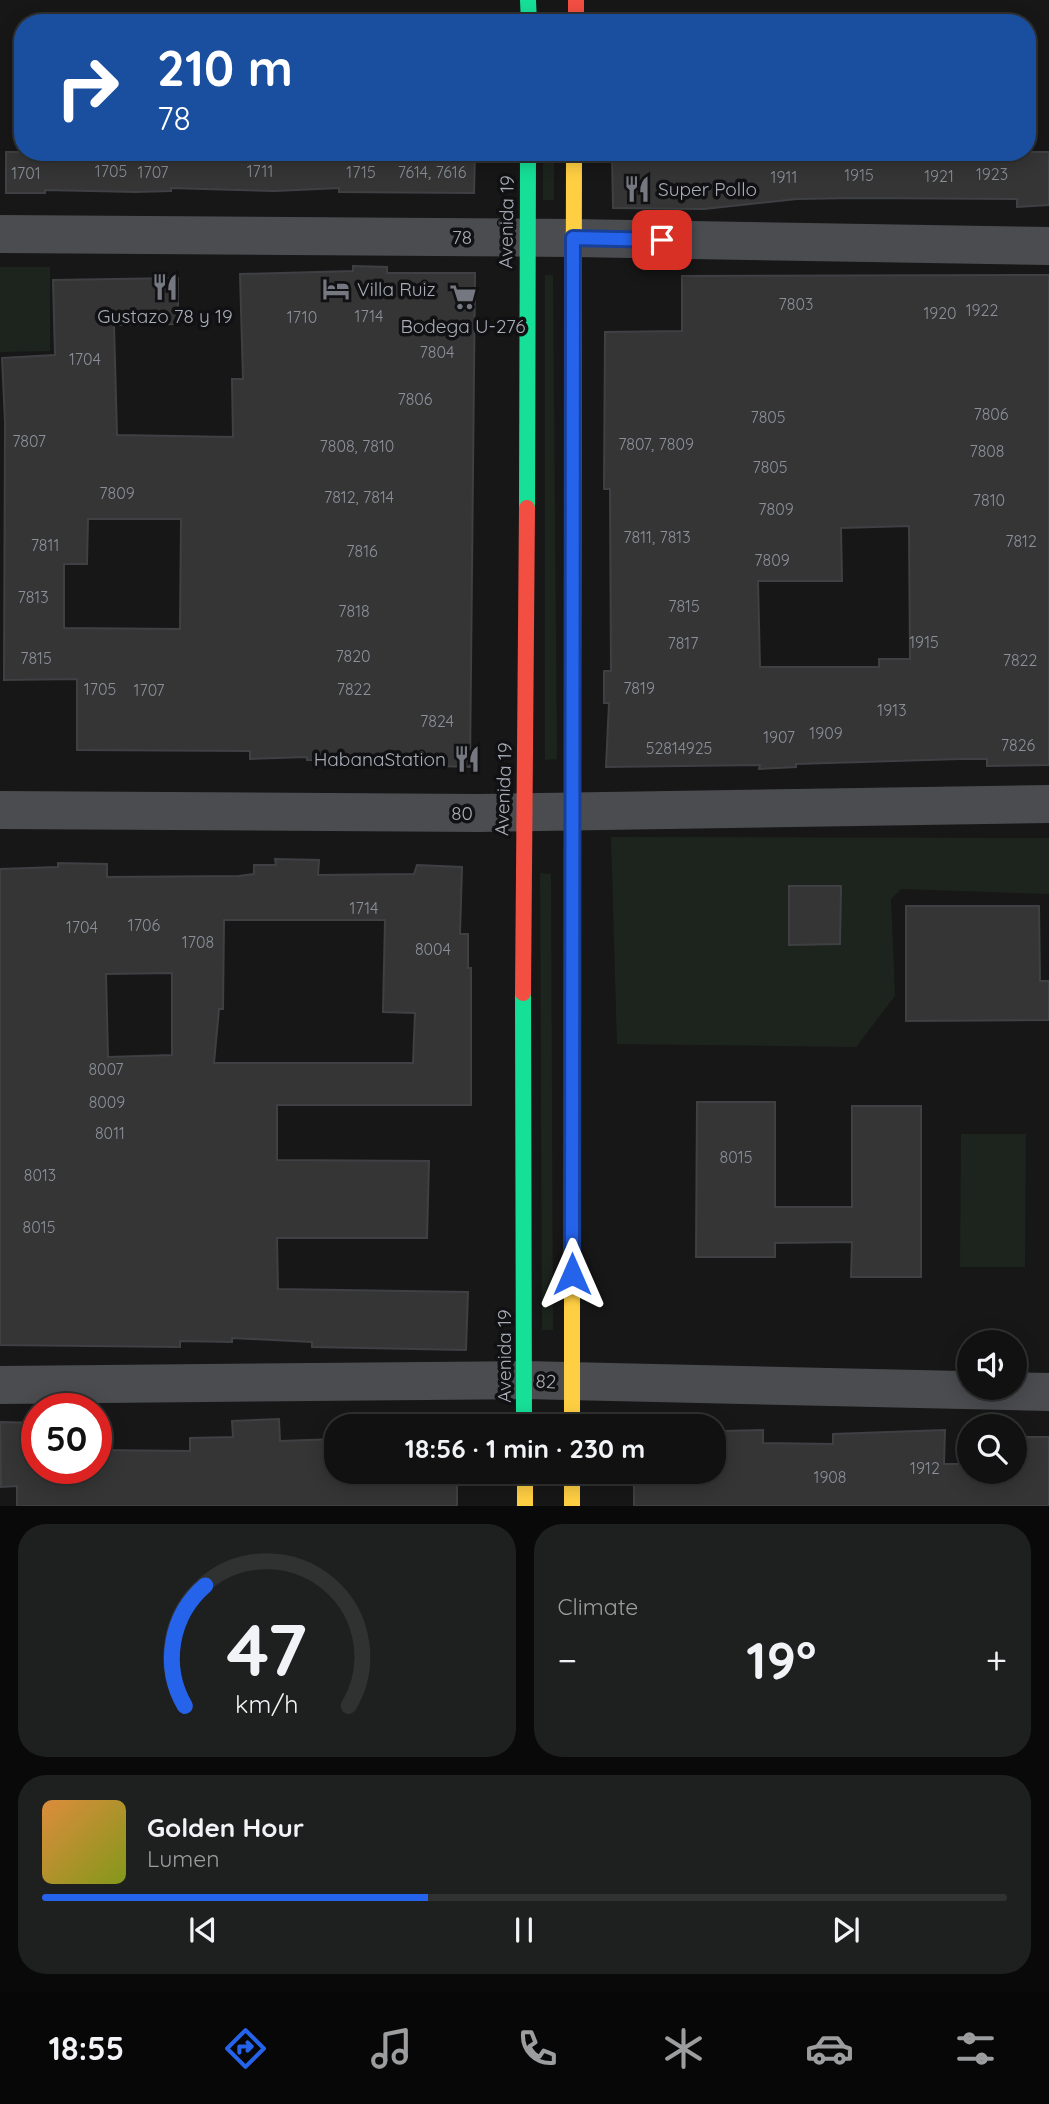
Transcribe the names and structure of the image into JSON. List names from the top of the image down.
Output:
{
  "streets": {
    "main road": ["Avenida 19"],
    "street": ["78", "80", "82"]
  },
  "crossings": [
    ["Avenida 19", "78"],
    ["Avenida 19", "80"],
    ["Avenida 19", "82"]
  ],
  "places": {
    "restaurant": ["Super Pollo", "Gustazo 78 y 19", "HabanaStation"],
    "hotel": ["Villa Ruiz"],
    "supermarket": ["Bodega U-276"]
  },
  "house_numbers": [
    "1705",
    "1711",
    "1707",
    "1715",
    "7614, 7616",
    "1701",
    "1923",
    "1915",
    "1921",
    "1911",
    "7803",
    "1922",
    "1920",
    "1714",
    "1710",
    "7804",
    "1704",
    "7806",
    "7806",
    "7805",
    "7807",
    "7807, 7809",
    "7808, 7810",
    "7808",
    "7805",
    "7809",
    "7812, 7814",
    "7810",
    "7809",
    "7811, 7813",
    "7812",
    "7811",
    "7816",
    "7809",
    "7813",
    "7815",
    "7818",
    "1915",
    "7817",
    "7820",
    "7815",
    "7822",
    "7819",
    "1705",
    "7822",
    "1707",
    "1913",
    "7824",
    "1909",
    "1907",
    "7826",
    "52814925",
    "1714",
    "1706",
    "1704",
    "1708",
    "8004",
    "8007",
    "8009",
    "8011",
    "8015",
    "8013",
    "8015",
    "1912",
    "1908"
  ],
  "page": {
    "turn": ["210 m", "78"],
    "limit": "50",
    "trip": "18:56 · 1 min · 230 m",
    "tile": "Climate",
    "heat": ["−", "19°", "+"],
    "song": ["Golden Hour", "Lumen"],
    "tabs": "18:55",
    "gauge": ["47", "km/h"]
  }
}
